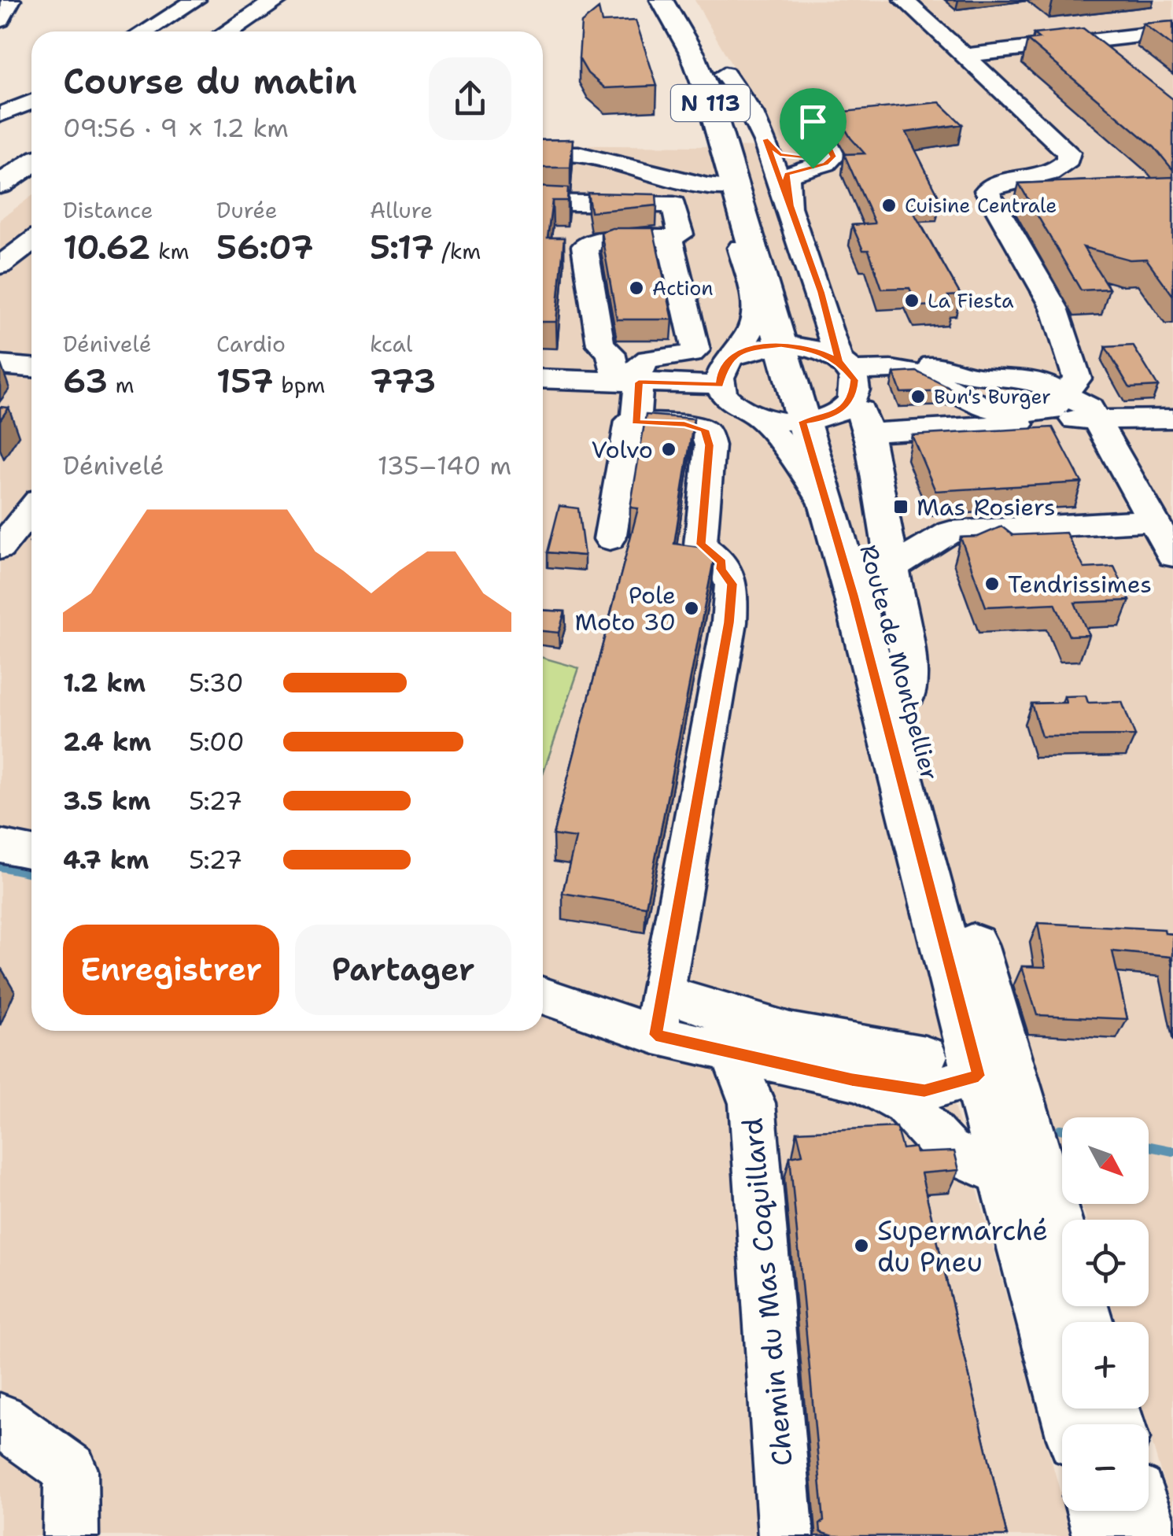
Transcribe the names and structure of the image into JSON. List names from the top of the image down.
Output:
{
  "streets": {
    "main road": ["N 113", "Route de Montpellier"],
    "street": ["Chemin du Mas Coquillard"]
  },
  "places": {
    "other": [
      "Cuisine Centrale",
      "Action",
      "La Fiesta",
      "Bun's Burger",
      "Volvo",
      "Tendrissimes",
      "Pole Moto 30",
      "Supermarché du Pneu"
    ],
    "transit": ["Mas Rosiers"]
  },
  "north": "bottom right",
  "page": {
    "heading": ["Course du matin", "09:56 · 9 × 1.2 km"],
    "stats": [
      ["Distance", "10.62 km"],
      ["Durée", "56:07"],
      ["Allure", "5:17 /km"],
      ["Dénivelé", "63 m"],
      ["Cardio", "157 bpm"],
      ["kcal", "773"]
    ],
    "chart": ["Dénivelé", "135–140 m"],
    "list": [
      {
        "name": "1.2 km",
        "note": "5:30"
      },
      {
        "name": "2.4 km",
        "note": "5:00"
      },
      {
        "name": "3.5 km",
        "note": "5:27"
      },
      {
        "name": "4.7 km",
        "note": "5:27"
      }
    ],
    "buttons": ["Enregistrer", "Partager"],
    "map_buttons": ["+", "−"]
  }
}
